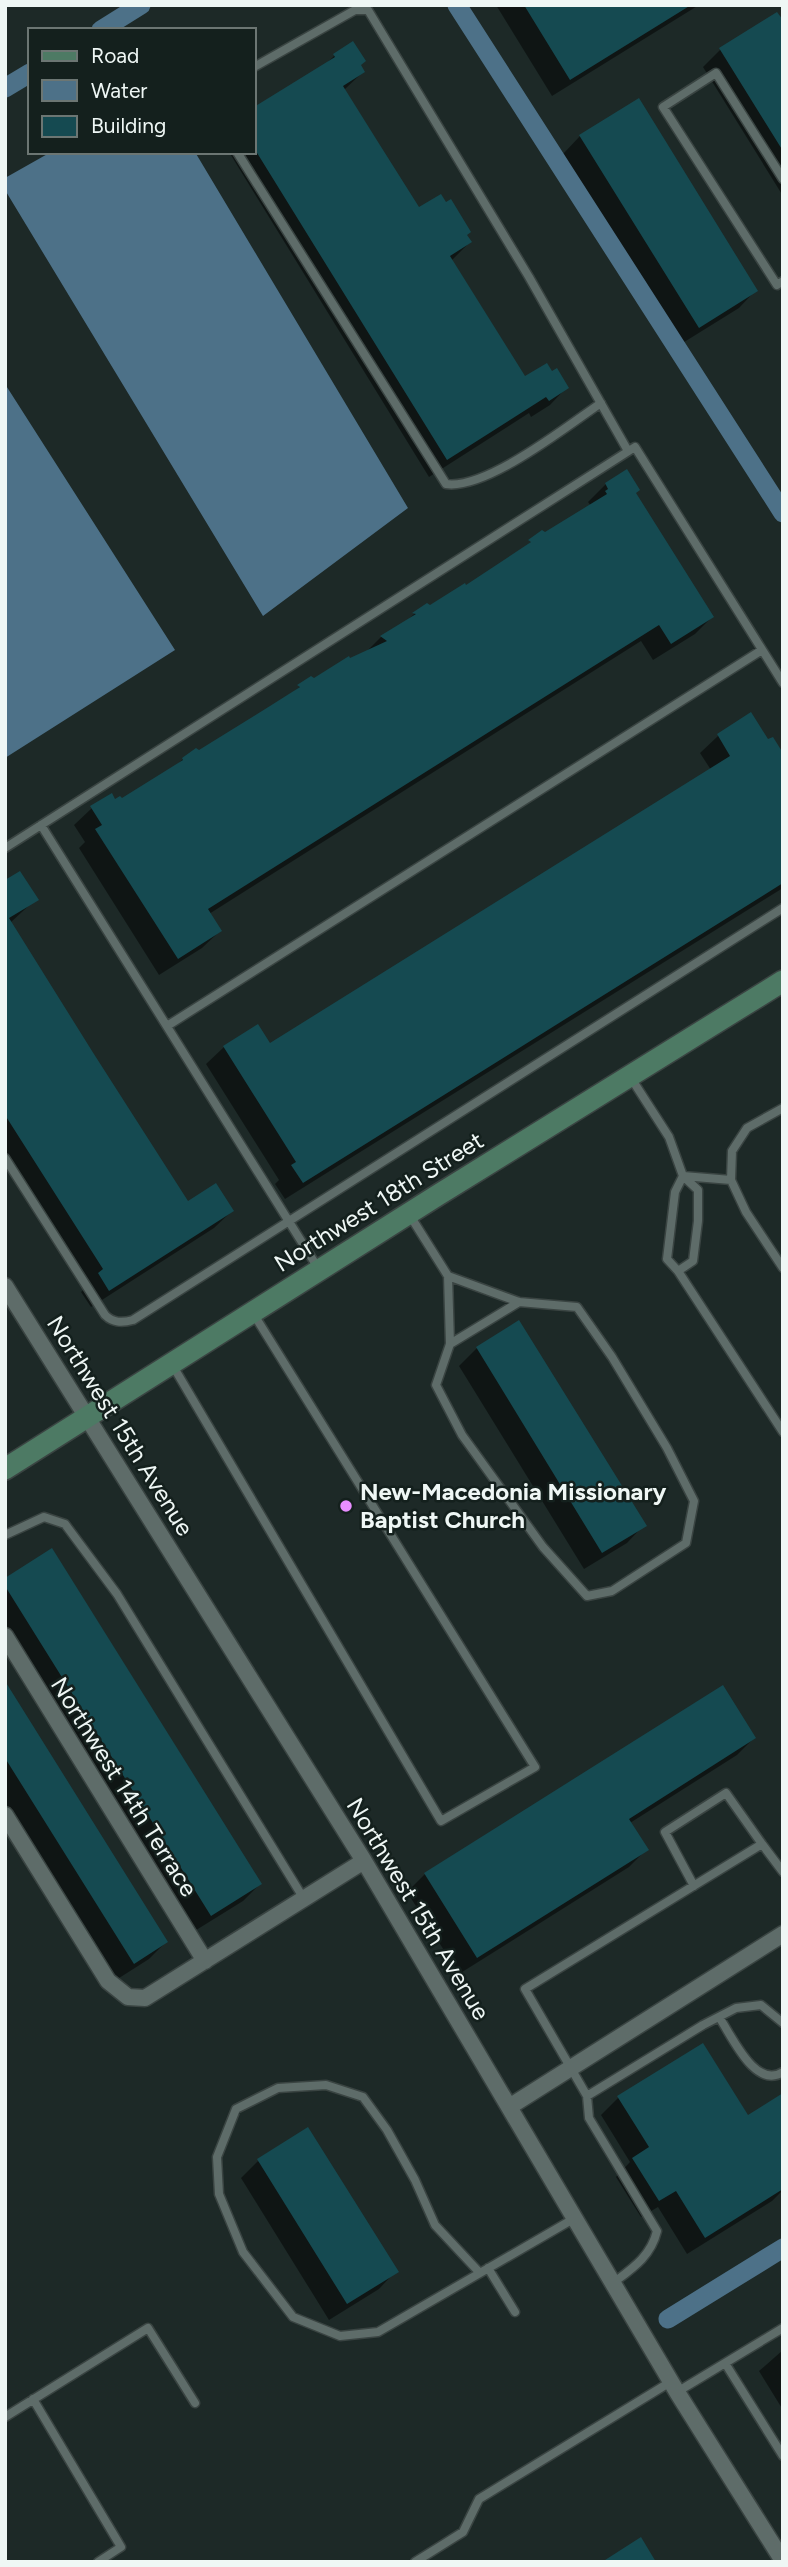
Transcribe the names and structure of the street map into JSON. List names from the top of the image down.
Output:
{
  "streets": {
    "street": ["Northwest 18th Street", "Northwest 15th Avenue", "Northwest 14th Terrace"]
  },
  "crossings": [
    ["Northwest 18th Street", "Northwest 15th Avenue"]
  ],
  "places": ["New-Macedonia Missionary Baptist Church"],
  "legend": ["Road", "Water", "Building"]
}
